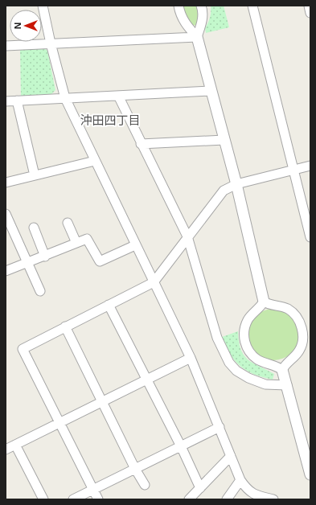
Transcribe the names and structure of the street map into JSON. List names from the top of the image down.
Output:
{
  "districts": ["沖田四丁目"],
  "north": "left"
}
